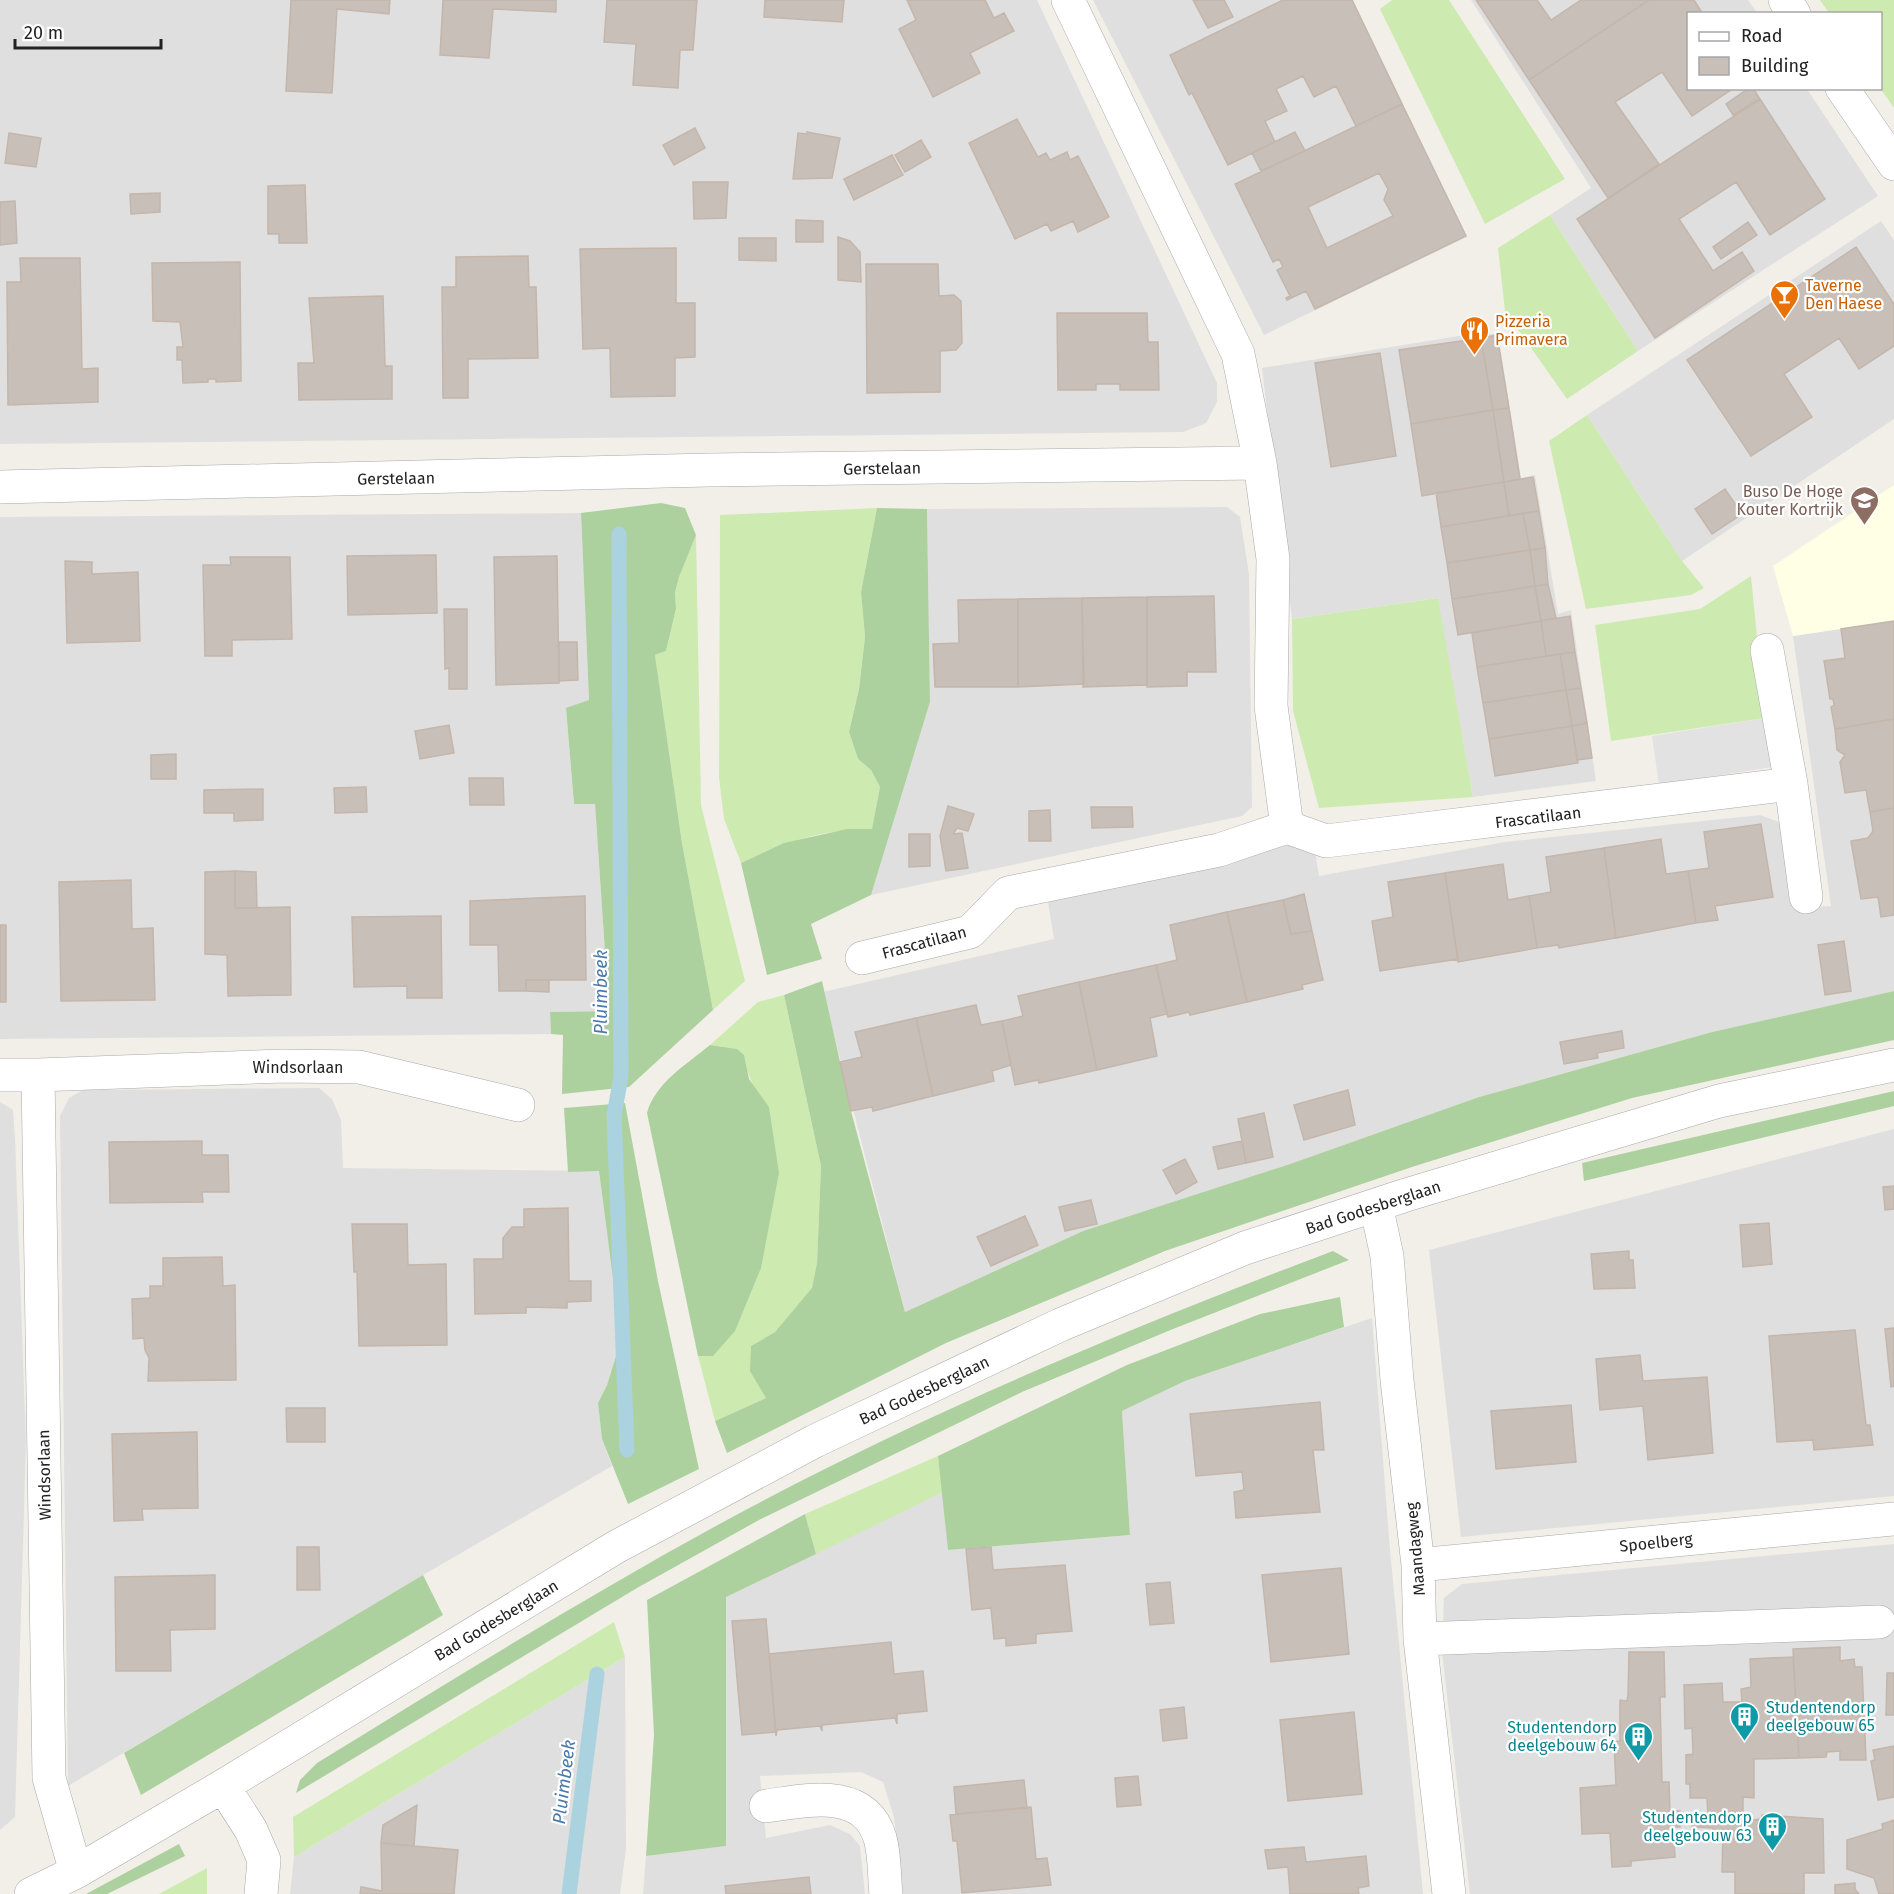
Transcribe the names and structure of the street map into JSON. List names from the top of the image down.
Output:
{
  "streets": {
    "street": [
      "Gerstelaan",
      "Frascatilaan",
      "Windsorlaan",
      "Bad Godesberglaan",
      "Spoelberg",
      "Maandagweg"
    ]
  },
  "crossings": [
    ["Windsorlaan", "Bad Godesberglaan"],
    ["Bad Godesberglaan", "Maandagweg"],
    ["Spoelberg", "Maandagweg"]
  ],
  "water": ["Pluimbeek"],
  "places": {
    "bar": ["Taverne Den Haese"],
    "restaurant": ["Pizzeria Primavera"],
    "school or university": ["Buso De Hoge Kouter Kortrijk"],
    "building": ["Studentendorp deelgebouw 65", "Studentendorp deelgebouw 64", "Studentendorp deelgebouw 63"]
  },
  "legend": ["Road", "Building"],
  "scale_bar": "20 m"
}
